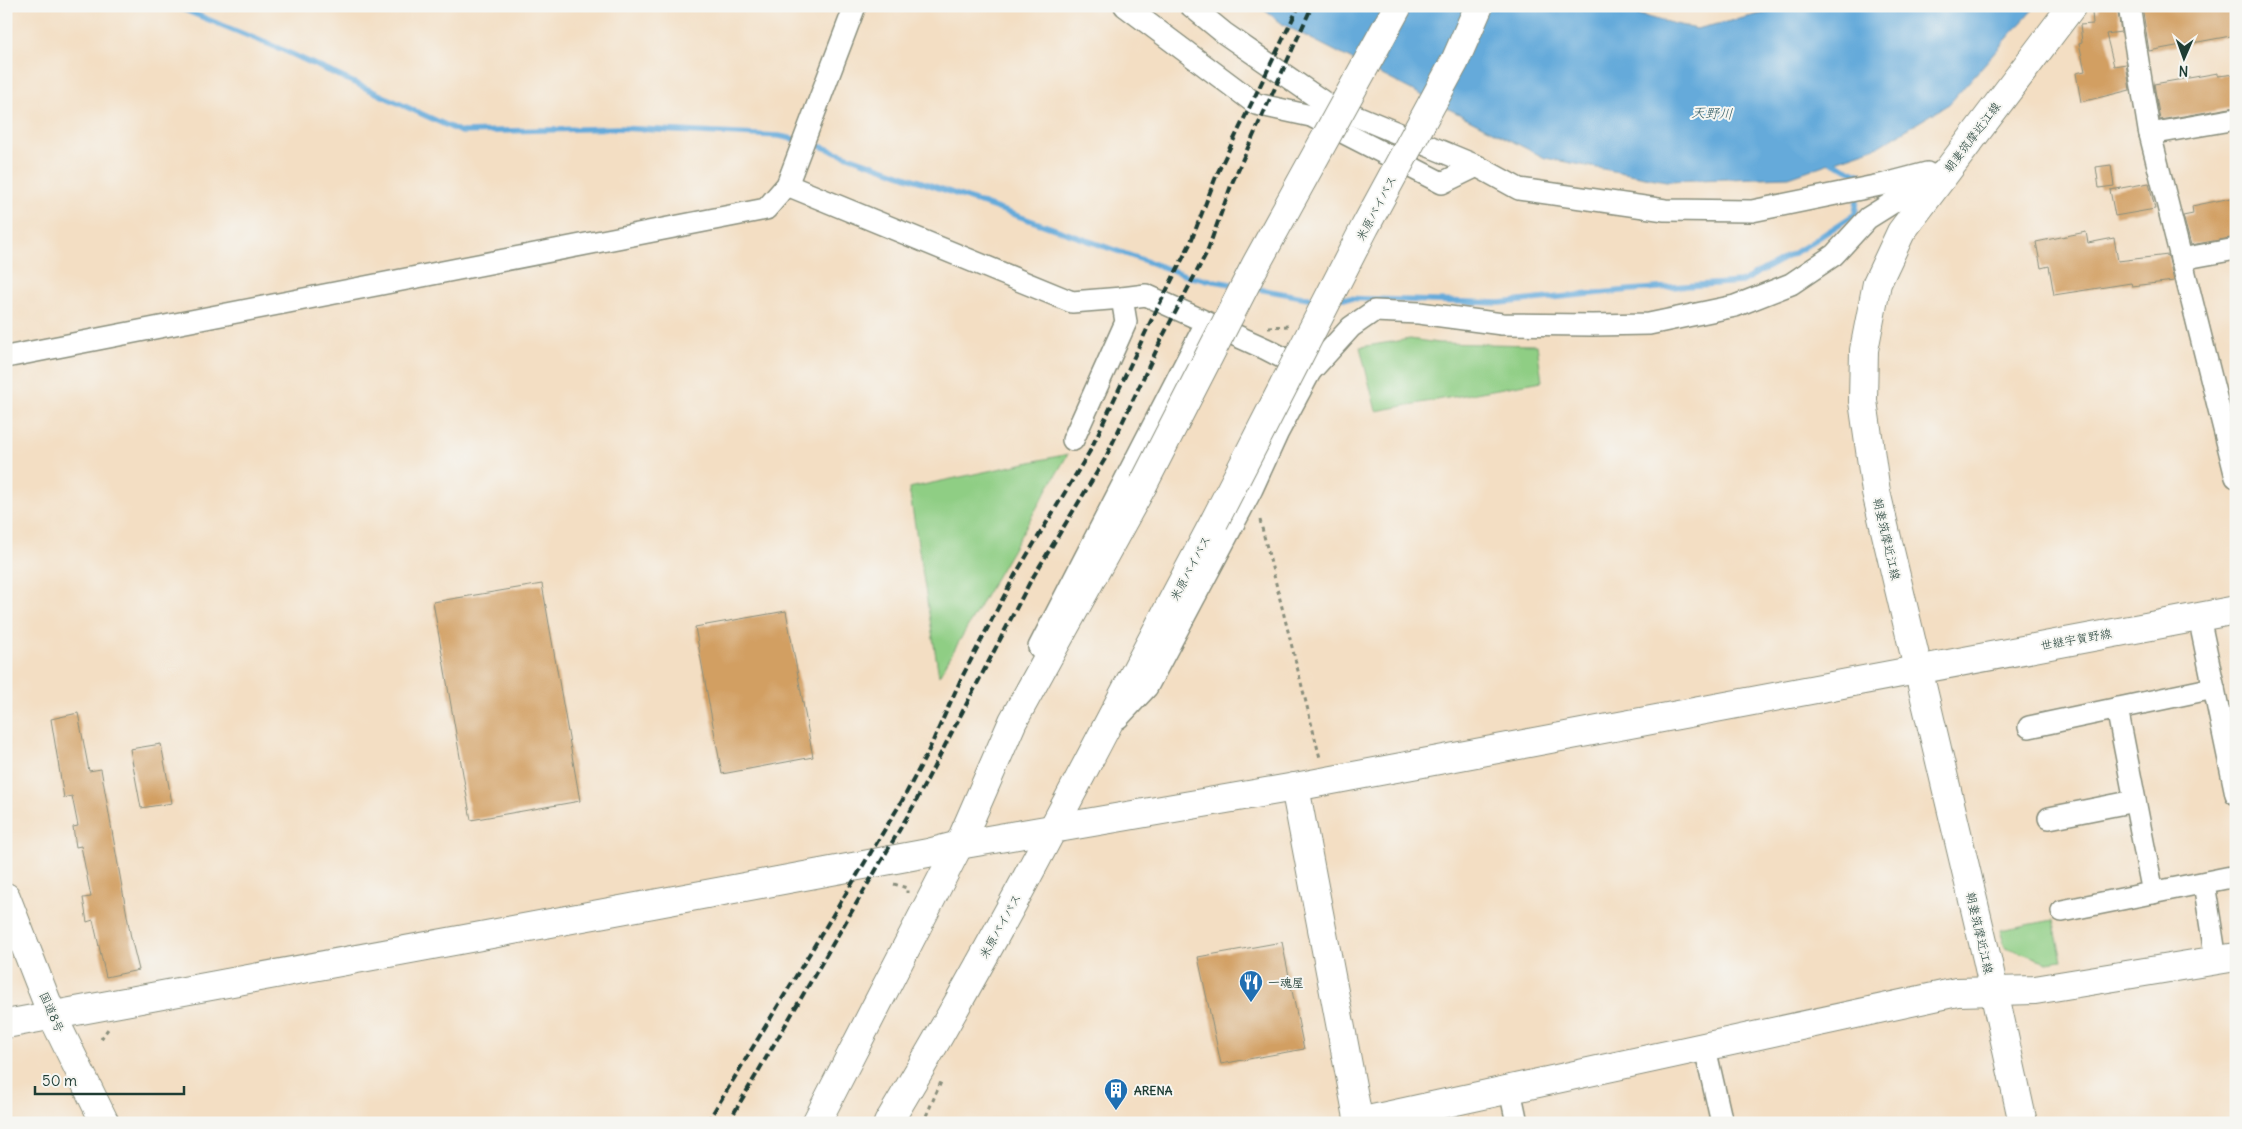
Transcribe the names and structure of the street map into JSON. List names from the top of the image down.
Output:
{
  "streets": {
    "main road": [
      "朝妻筑摩近江線",
      "米原バイパス",
      "世継宇賀野線",
      "国道8号"
    ]
  },
  "crossings": [
    ["朝妻筑摩近江線", "世継宇賀野線"],
    ["米原バイパス", "世継宇賀野線"],
    ["世継宇賀野線", "国道8号"]
  ],
  "water": ["天野川"],
  "places": {
    "restaurant": ["一魂屋"],
    "building": ["ARENA"]
  },
  "scale_bar": "50 m",
  "north": "bottom"
}
